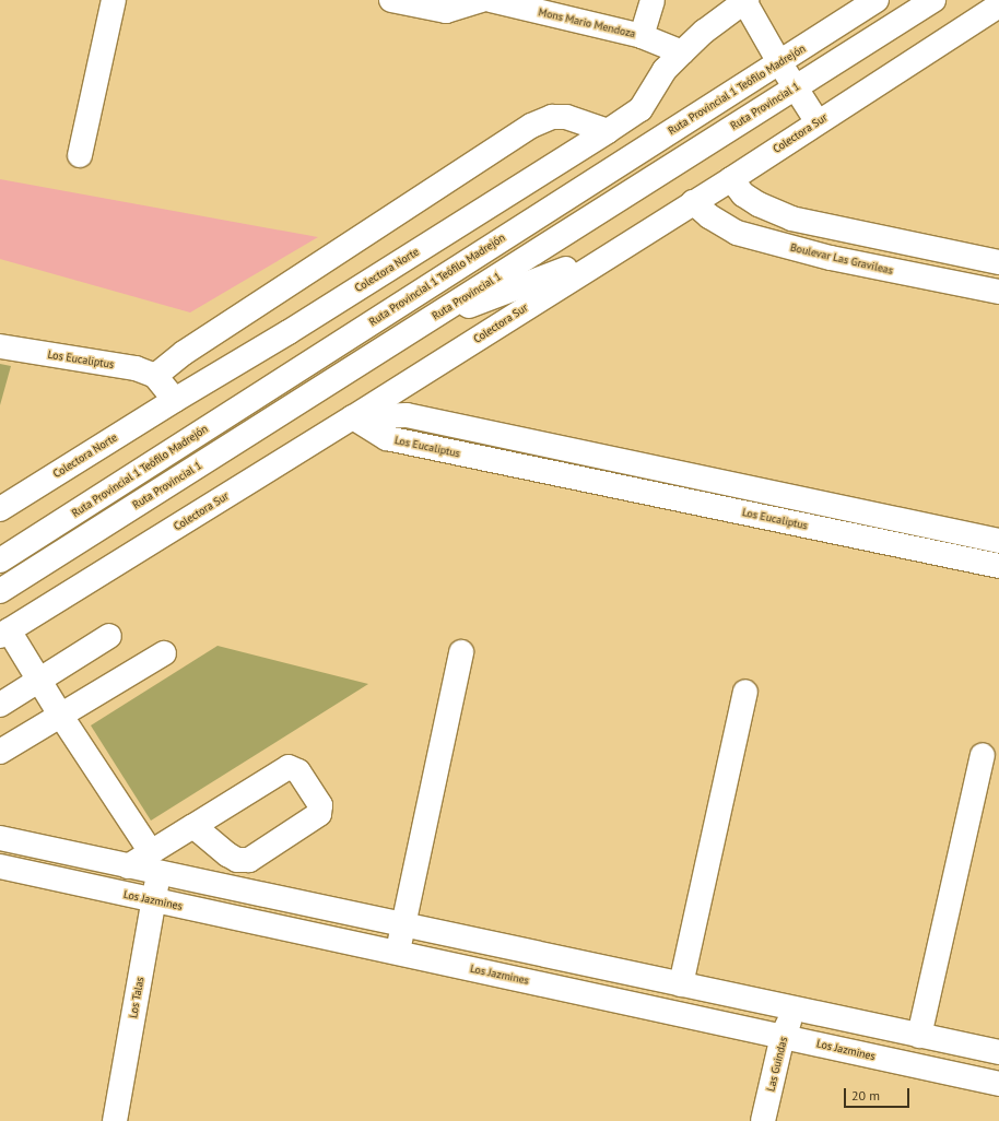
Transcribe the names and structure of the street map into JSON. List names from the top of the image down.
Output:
{
  "streets": {
    "street": [
      "Mons Mario Mendoza",
      "Ruta Provincial 1 Teófilo Madrejón",
      "Ruta Provincial 1",
      "Colectora Sur",
      "Boulevar Las Gravileas",
      "Colectora Norte",
      "Los Eucaliptus",
      "Los Jazmines",
      "Los Talas",
      "Las Guindas"
    ]
  },
  "crossings": [
    ["Mons Mario Mendoza", "Colectora Norte"],
    ["Colectora Sur", "Boulevar Las Gravileas"],
    ["Colectora Sur", "Los Eucaliptus"],
    ["Colectora Norte", "Los Eucaliptus"],
    ["Los Jazmines", "Los Talas"],
    ["Los Jazmines", "Las Guindas"]
  ],
  "scale_bar": "20 m"
}
